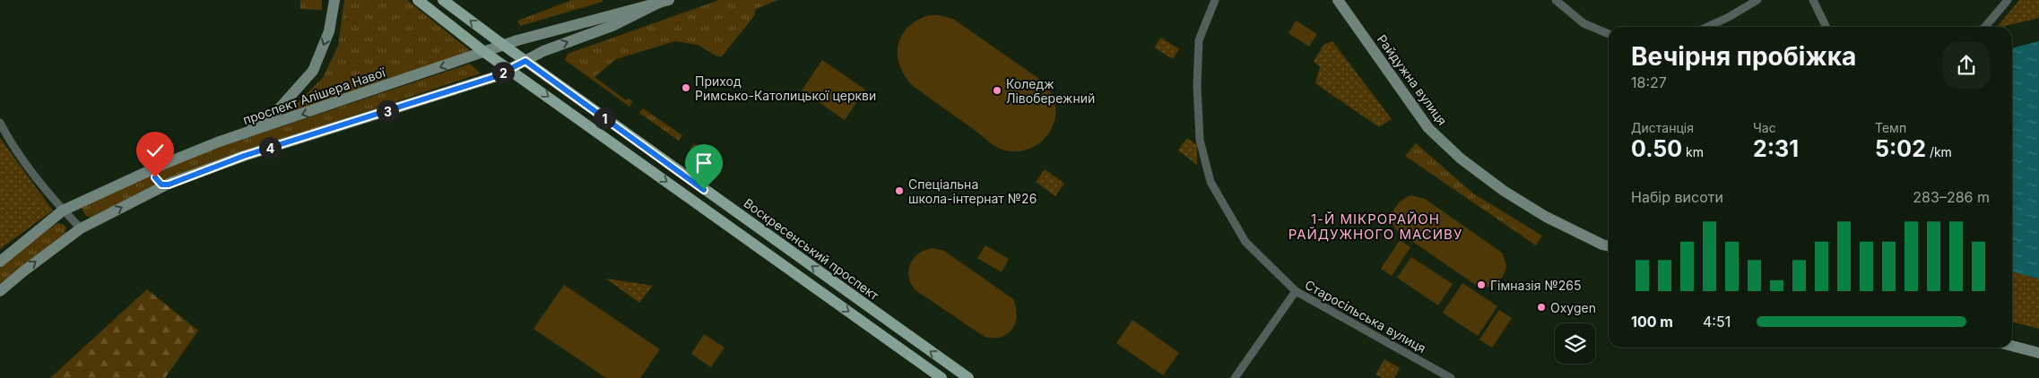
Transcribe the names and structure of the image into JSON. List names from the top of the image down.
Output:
{
  "streets": {
    "main road": ["Воскресенський проспект"],
    "street": ["Райдужна вулиця", "проспект Алішера Навої", "Старосільська вулиця"]
  },
  "crossings": [
    ["проспект Алішера Навої", "Воскресенський проспект"]
  ],
  "districts": ["1-Й МІКРОРАЙОН РАЙДУЖНОГО МАСИВУ"],
  "places": [
    "Приход Римсько-Католицької церкви",
    "Коледж Лівобережний",
    "Спеціальна школа-інтернат №26",
    "Гімназія №265",
    "Oxygen"
  ],
  "page": {
    "heading": ["Вечірня пробіжка", "18:27"],
    "pins": [
      "2",
      "3",
      "1",
      "4"
    ],
    "stats": [
      ["Дистанція", "0.50 km"],
      ["Час", "2:31"],
      ["Темп", "5:02 /km"]
    ],
    "chart": ["Набір висоти", "283–286 m"],
    "list": [
      {
        "name": "100 m",
        "note": "4:51"
      }
    ]
  }
}
